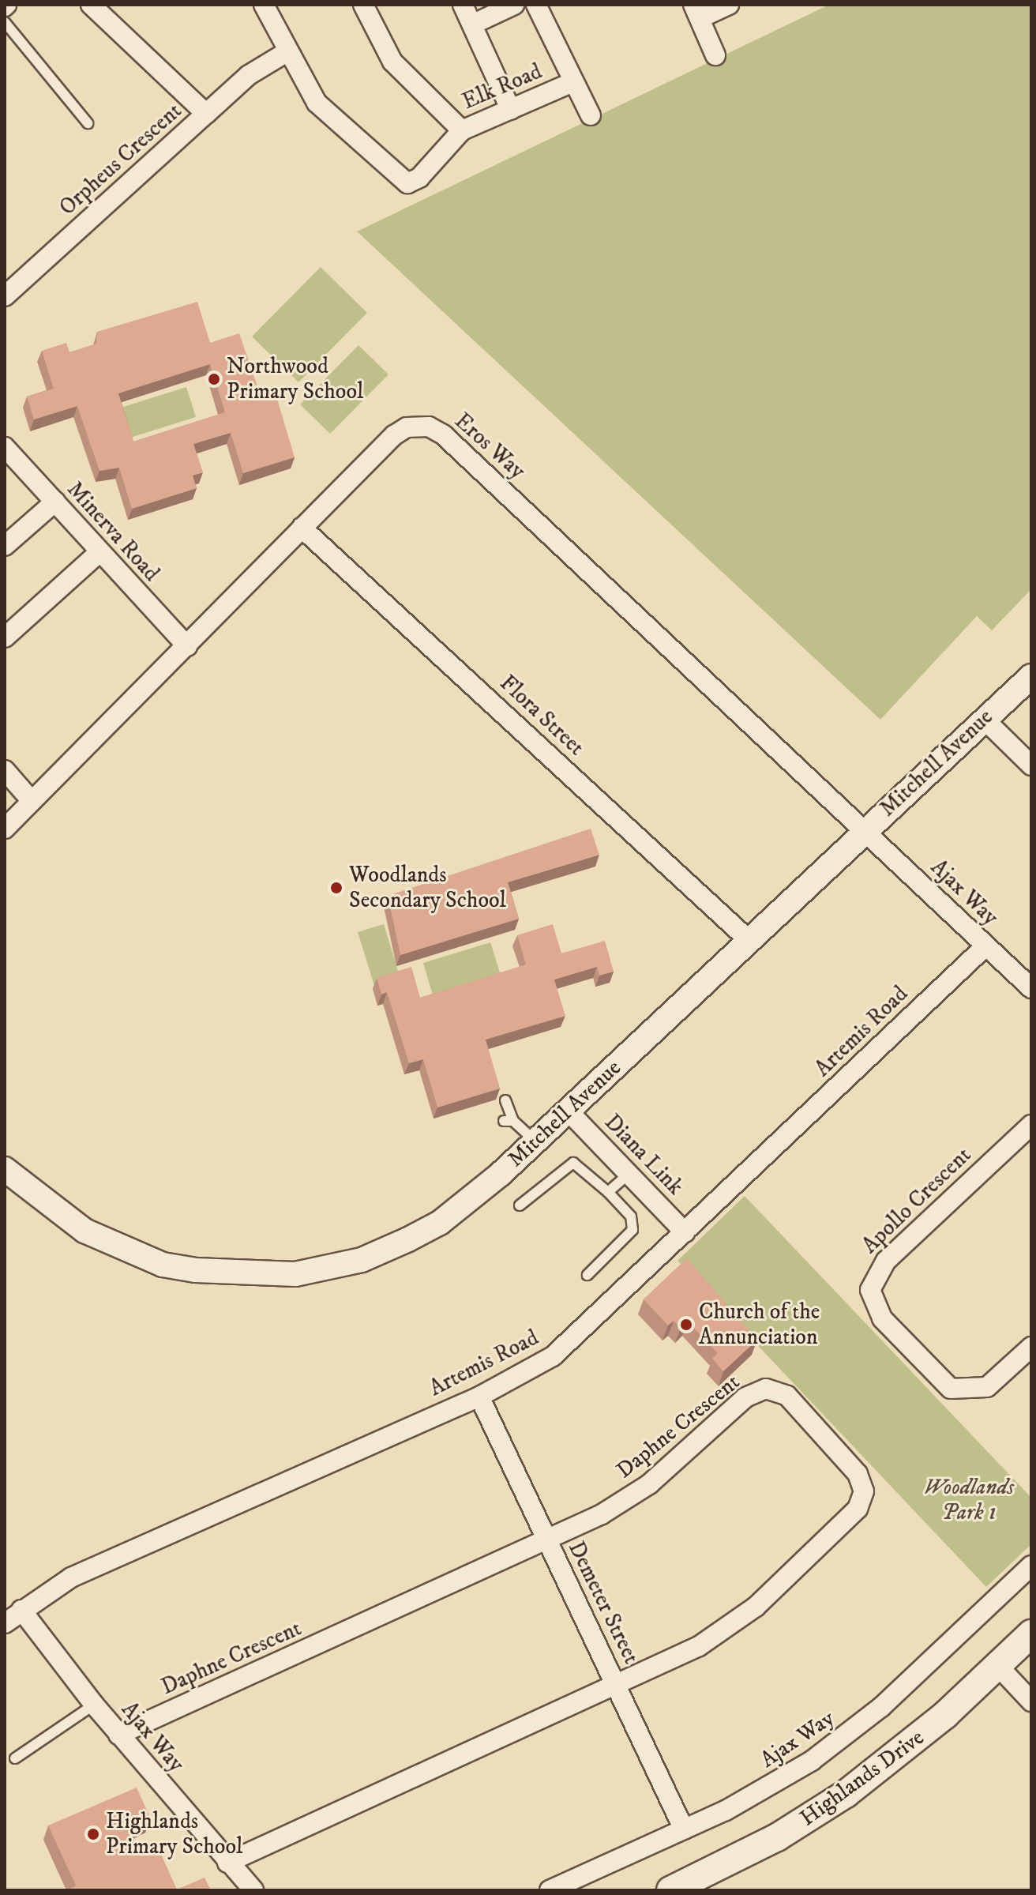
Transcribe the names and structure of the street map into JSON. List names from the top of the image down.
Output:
{
  "streets": {
    "main road": ["Highlands Drive"],
    "street": [
      "Elk Road",
      "Orpheus Crescent",
      "Eros Way",
      "Minerva Road",
      "Flora Street",
      "Mitchell Avenue",
      "Ajax Way",
      "Artemis Road",
      "Diana Link",
      "Apollo Crescent",
      "Daphne Crescent",
      "Demeter Street"
    ]
  },
  "crossings": [
    ["Eros Way", "Minerva Road"],
    ["Eros Way", "Flora Street"],
    ["Eros Way", "Mitchell Avenue"],
    ["Eros Way", "Ajax Way"],
    ["Flora Street", "Mitchell Avenue"],
    ["Mitchell Avenue", "Ajax Way"],
    ["Mitchell Avenue", "Diana Link"],
    ["Ajax Way", "Artemis Road"],
    ["Ajax Way", "Daphne Crescent"],
    ["Ajax Way", "Demeter Street"],
    ["Artemis Road", "Diana Link"],
    ["Artemis Road", "Demeter Street"],
    ["Daphne Crescent", "Demeter Street"]
  ],
  "parks": ["Woodlands Park 1"],
  "places": [
    "Northwood Primary School",
    "Woodlands Secondary School",
    "Church of the Annunciation",
    "Highlands Primary School"
  ]
}
